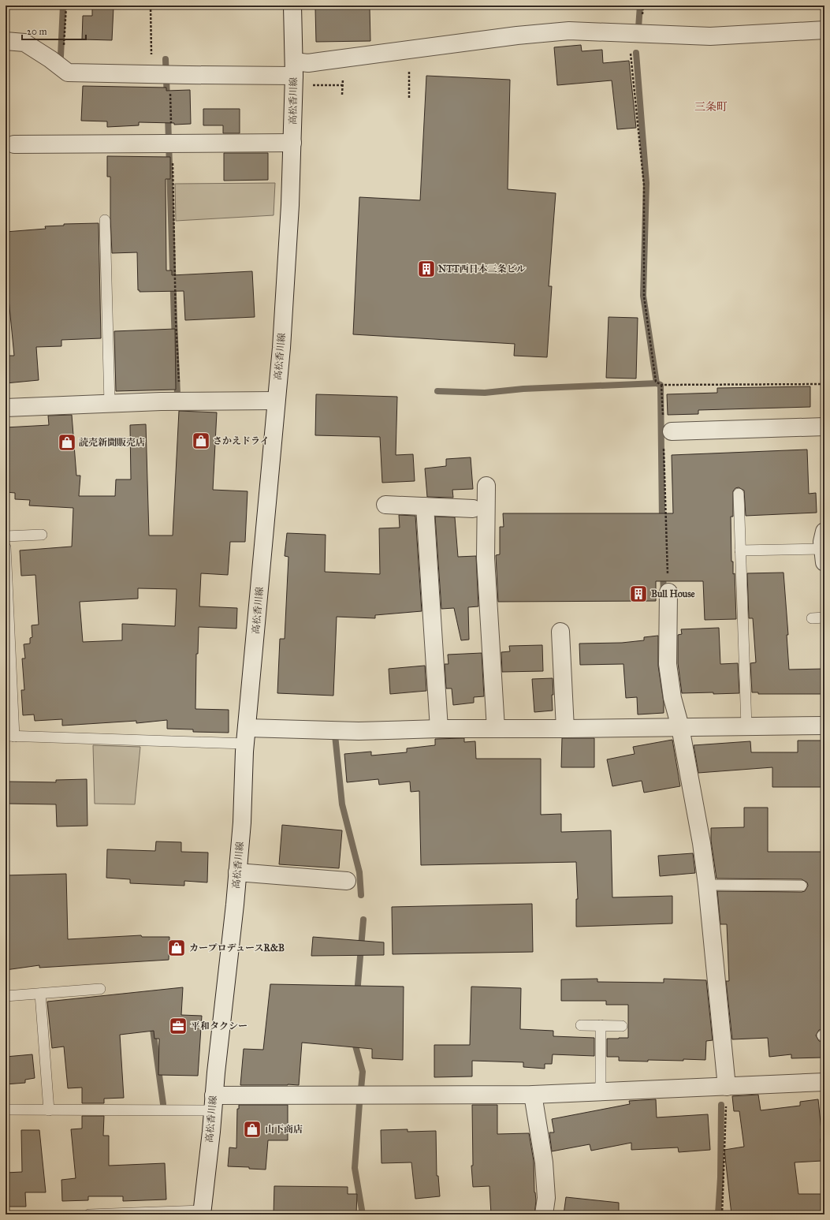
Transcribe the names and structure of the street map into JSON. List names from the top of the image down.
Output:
{
  "streets": {
    "street": ["高松香川線"]
  },
  "districts": ["三条町"],
  "places": {
    "building": ["NTT西日本三条ビル", "Bull House"],
    "shop": [
      "さかえドライ",
      "読売新聞販売店",
      "カープロデュースR&B",
      "山下商店"
    ],
    "office": ["平和タクシー"]
  },
  "scale_bar": "20 m"
}
